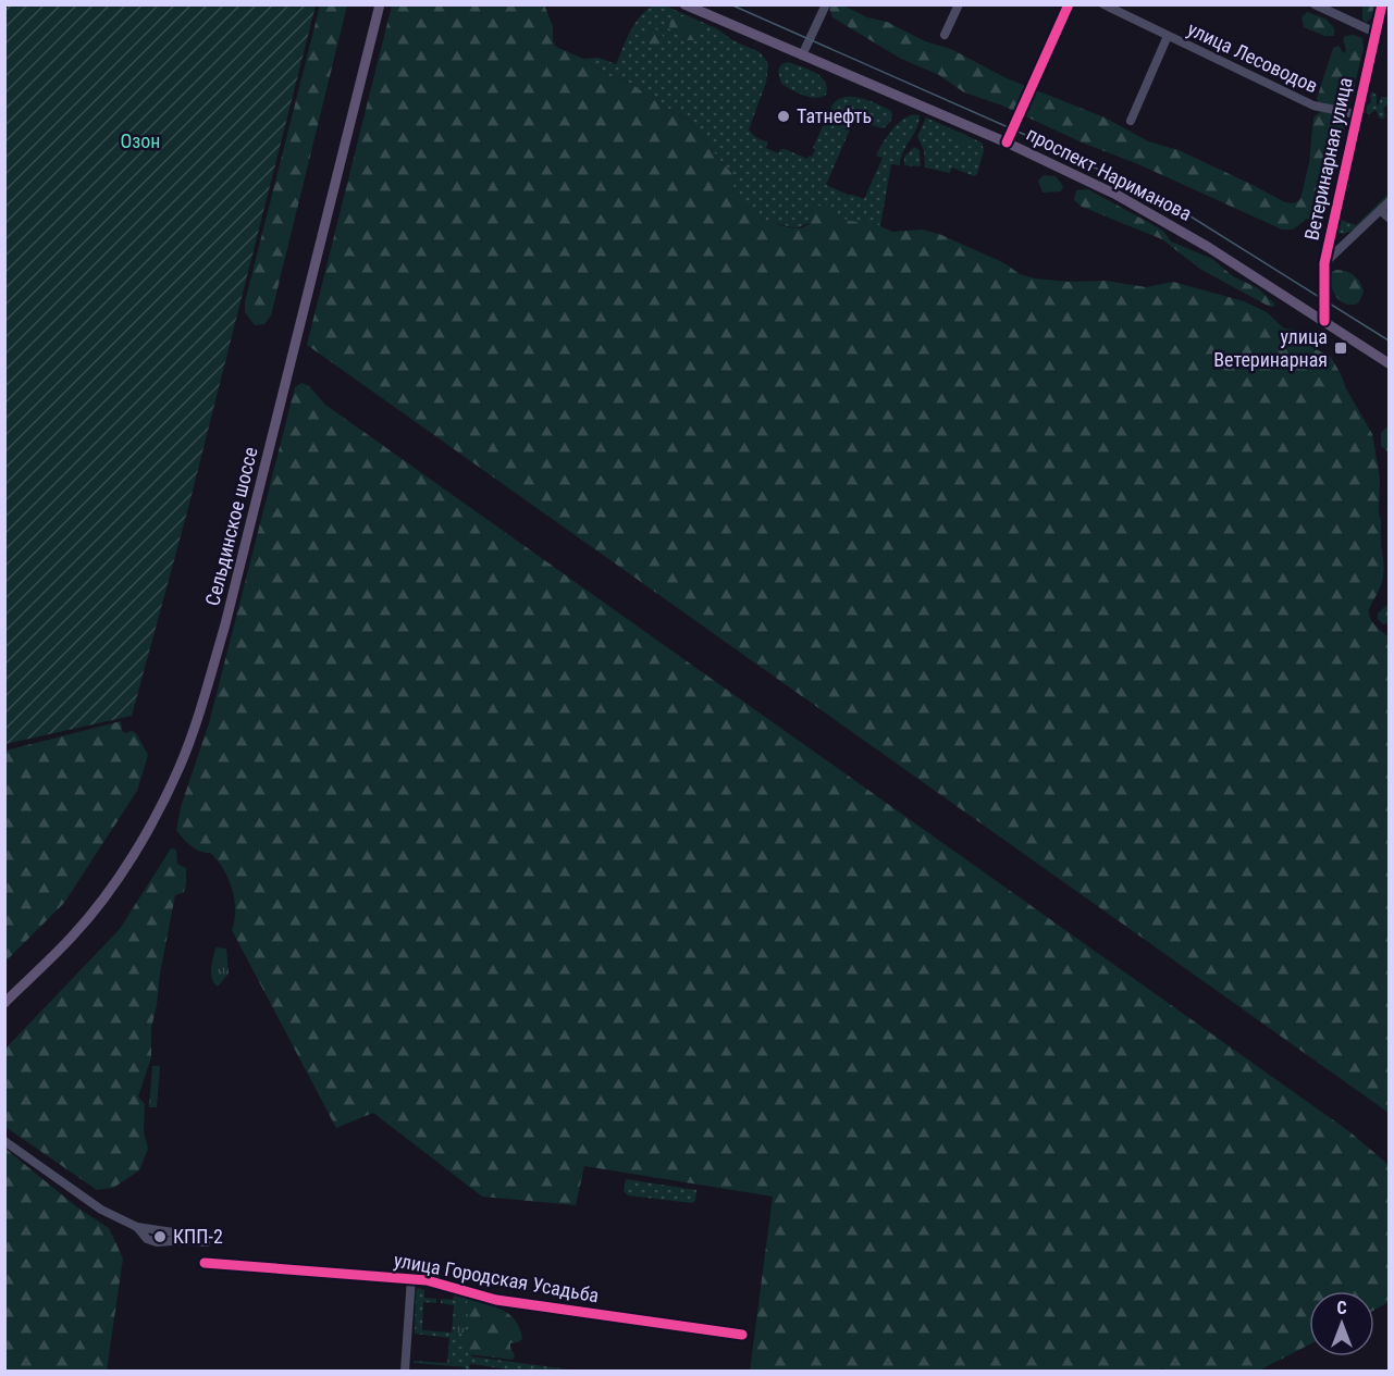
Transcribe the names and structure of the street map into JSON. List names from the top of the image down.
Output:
{
  "streets": {
    "main road": ["проспект Нариманова", "Сельдинское шоссе"],
    "street": ["улица Лесоводов", "Ветеринарная улица", "улица Городская Усадьба"]
  },
  "crossings": [
    ["улица Лесоводов", "Ветеринарная улица"],
    ["Ветеринарная улица", "проспект Нариманова"]
  ],
  "parks": ["Озон"],
  "places": {
    "other": ["Татнефть", "КПП-2"],
    "transit": ["улица Ветеринарная"]
  },
  "north": "top"
}
